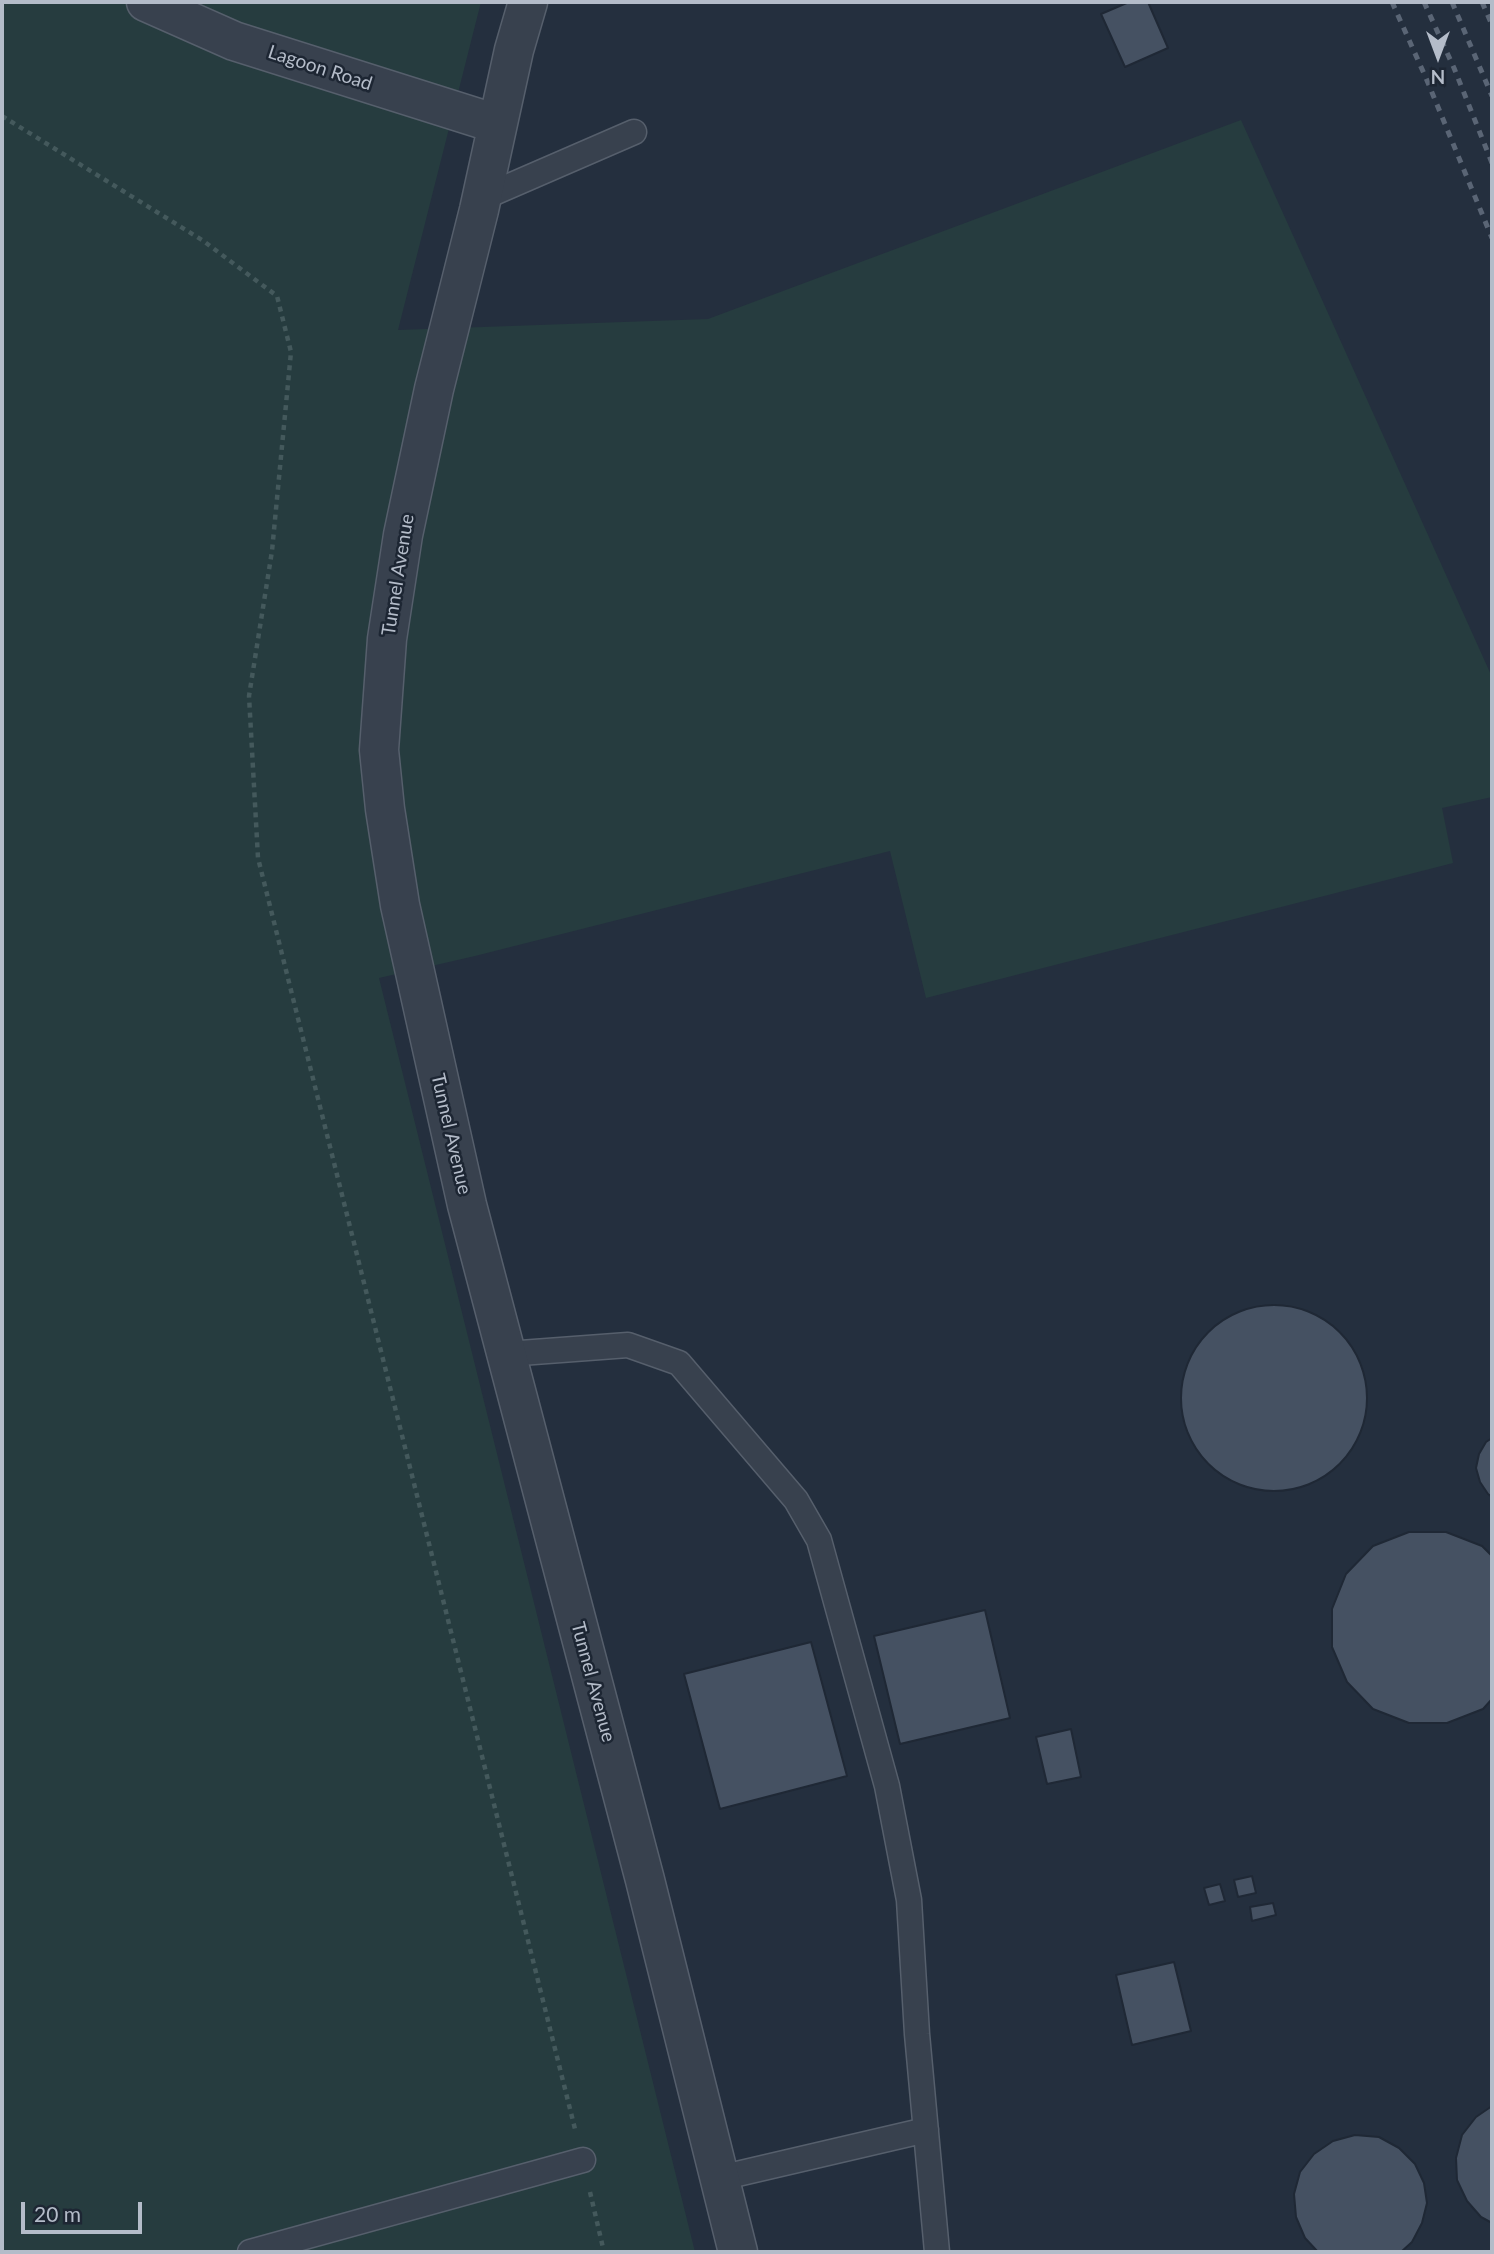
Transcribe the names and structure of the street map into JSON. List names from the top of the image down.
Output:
{
  "streets": {
    "street": ["Lagoon Road", "Tunnel Avenue"]
  },
  "crossings": [
    ["Lagoon Road", "Tunnel Avenue"]
  ],
  "scale_bar": "20 m",
  "north": "bottom"
}
